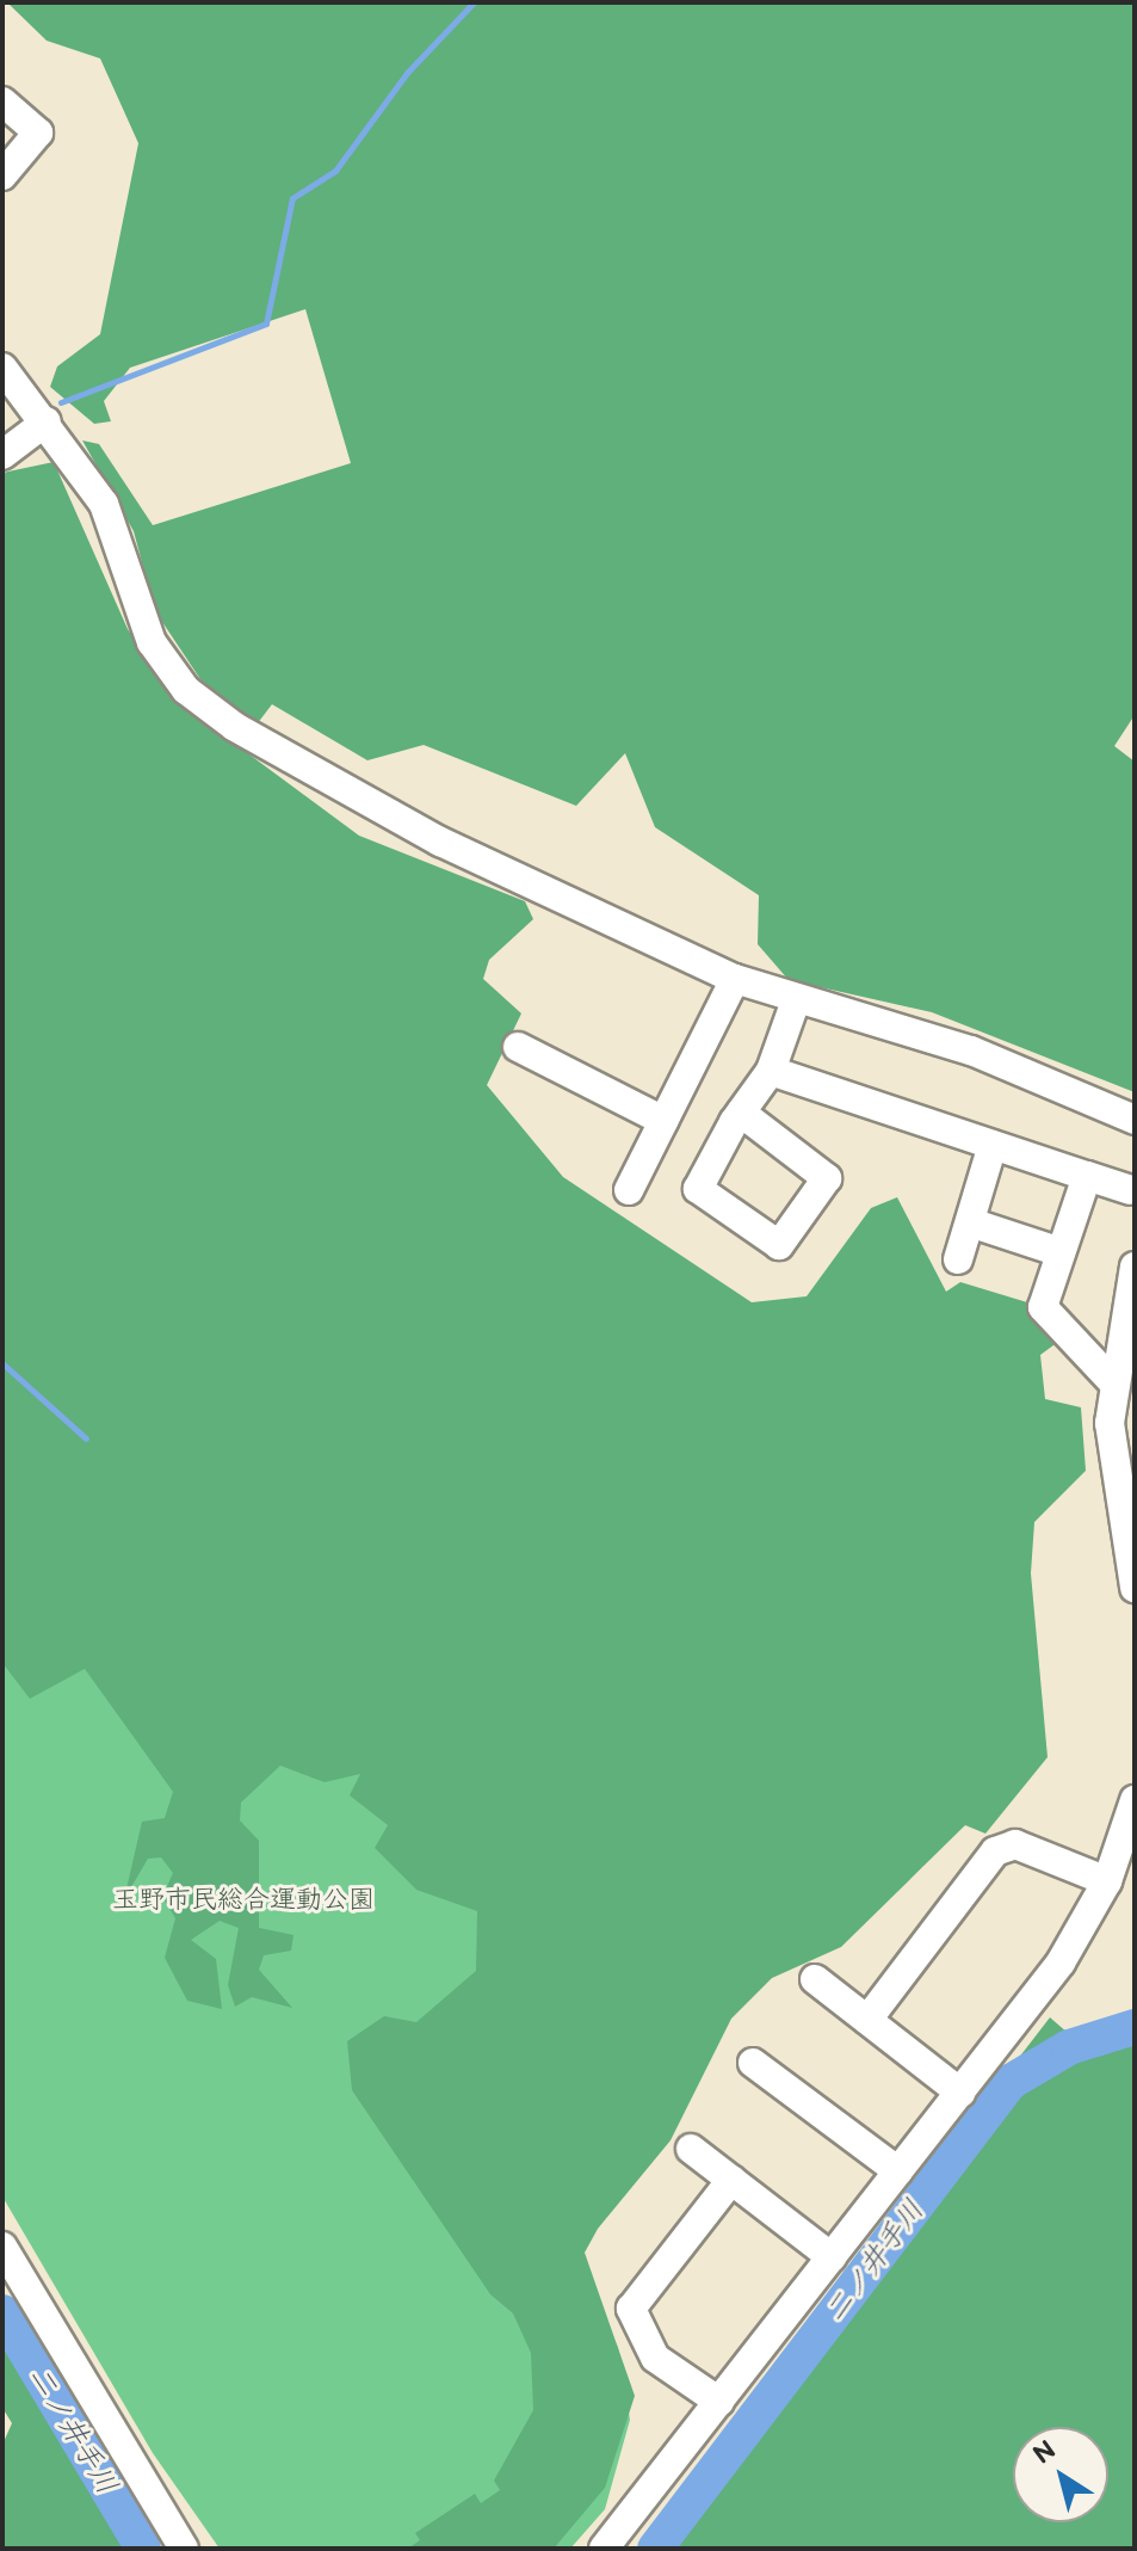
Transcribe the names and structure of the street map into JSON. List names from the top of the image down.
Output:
{
  "water": ["二ノ井手川"],
  "parks": ["玉野市民総合運動公園"],
  "north": "top left"
}
